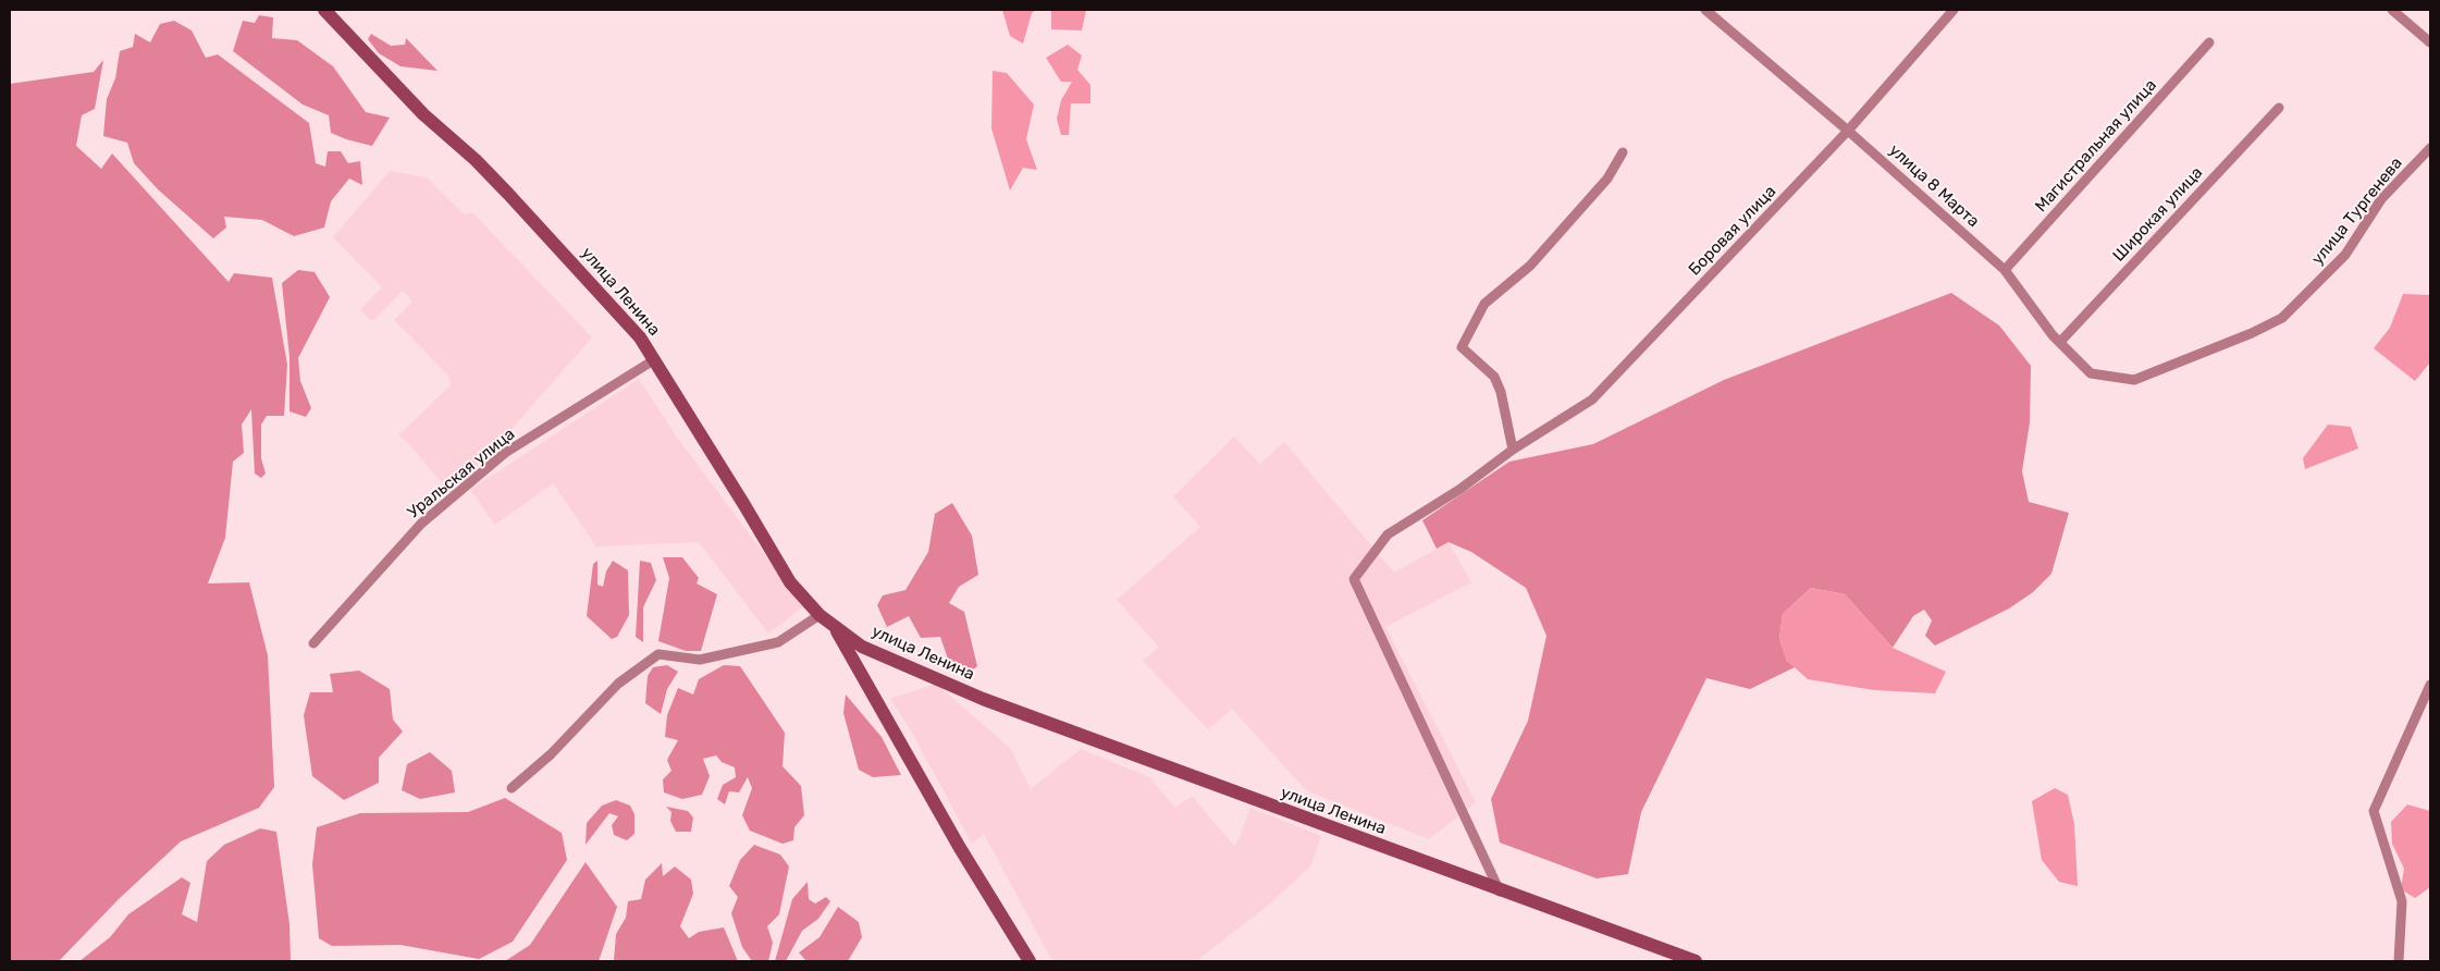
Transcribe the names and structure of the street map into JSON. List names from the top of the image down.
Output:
{
  "streets": {
    "street": [
      "Магистральная улица",
      "улица 8 Марта",
      "улица Тургенева",
      "Широкая улица",
      "Боровая улица",
      "улица Ленина",
      "Уральская улица"
    ]
  },
  "crossings": [
    ["Магистральная улица", "улица 8 Марта"],
    ["улица 8 Марта", "улица Тургенева"],
    ["улица 8 Марта", "Широкая улица"],
    ["улица 8 Марта", "Боровая улица"],
    ["Боровая улица", "улица Ленина"],
    ["улица Ленина", "Уральская улица"]
  ]
}
